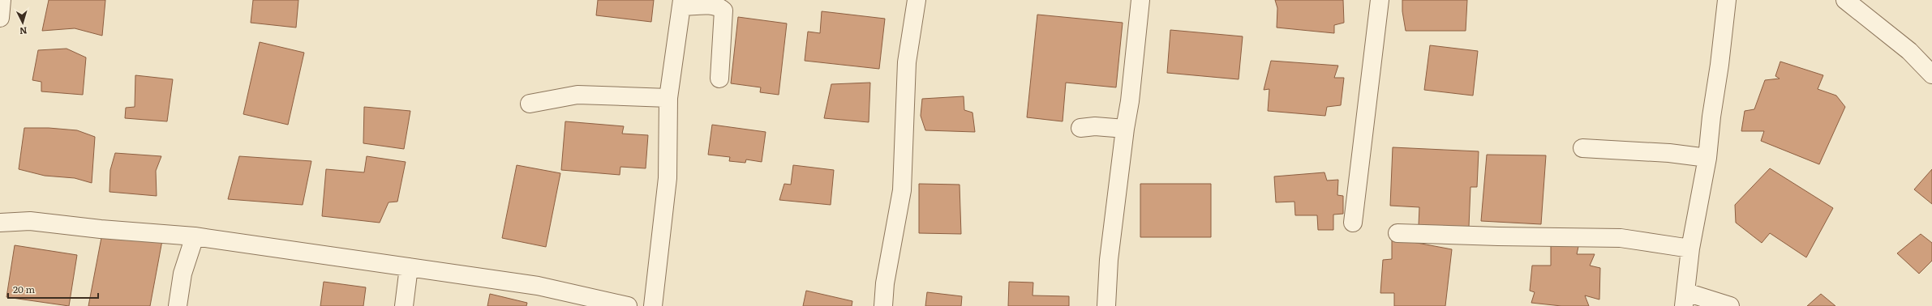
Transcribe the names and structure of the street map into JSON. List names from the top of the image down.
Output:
{
  "scale_bar": "20 m",
  "north": "bottom"
}
